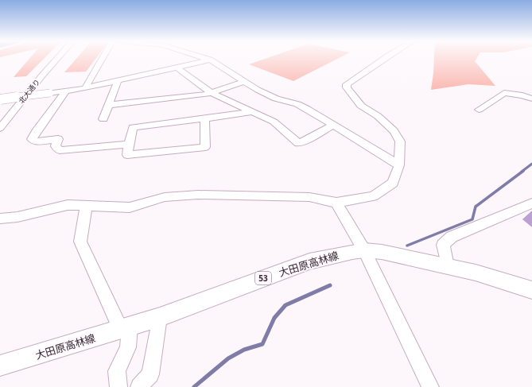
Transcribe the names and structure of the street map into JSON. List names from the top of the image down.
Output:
{
  "streets": {
    "main road": ["大田原高林線", "53"],
    "street": ["北大通り"]
  }
}
